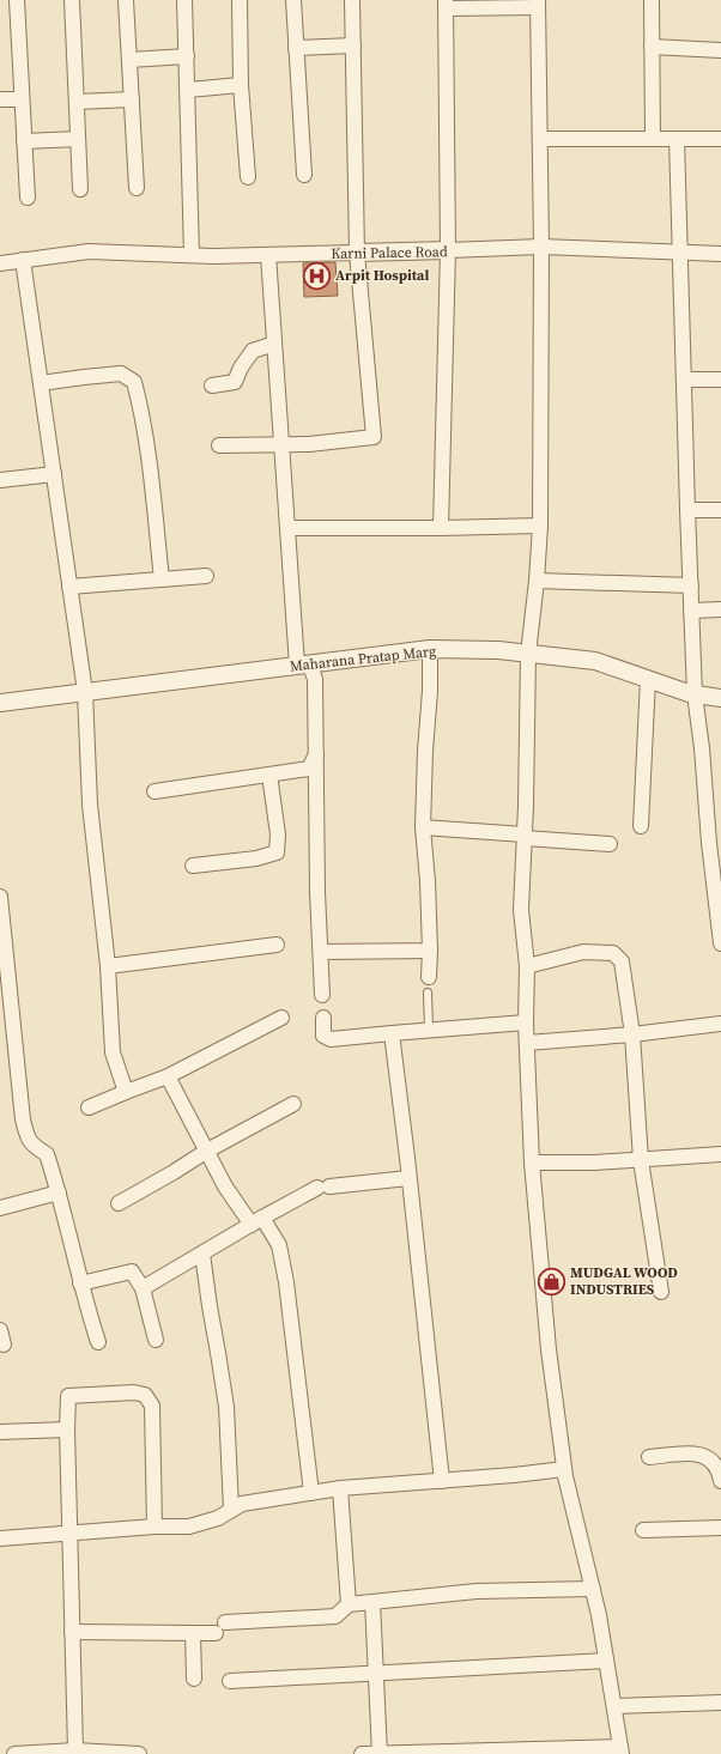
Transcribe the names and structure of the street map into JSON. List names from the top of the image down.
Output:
{
  "streets": {
    "street": ["Karni Palace Road", "Maharana Pratap Marg"]
  },
  "places": {
    "hospital": ["Arpit Hospital"],
    "shop": ["MUDGAL WOOD INDUSTRIES"]
  }
}
